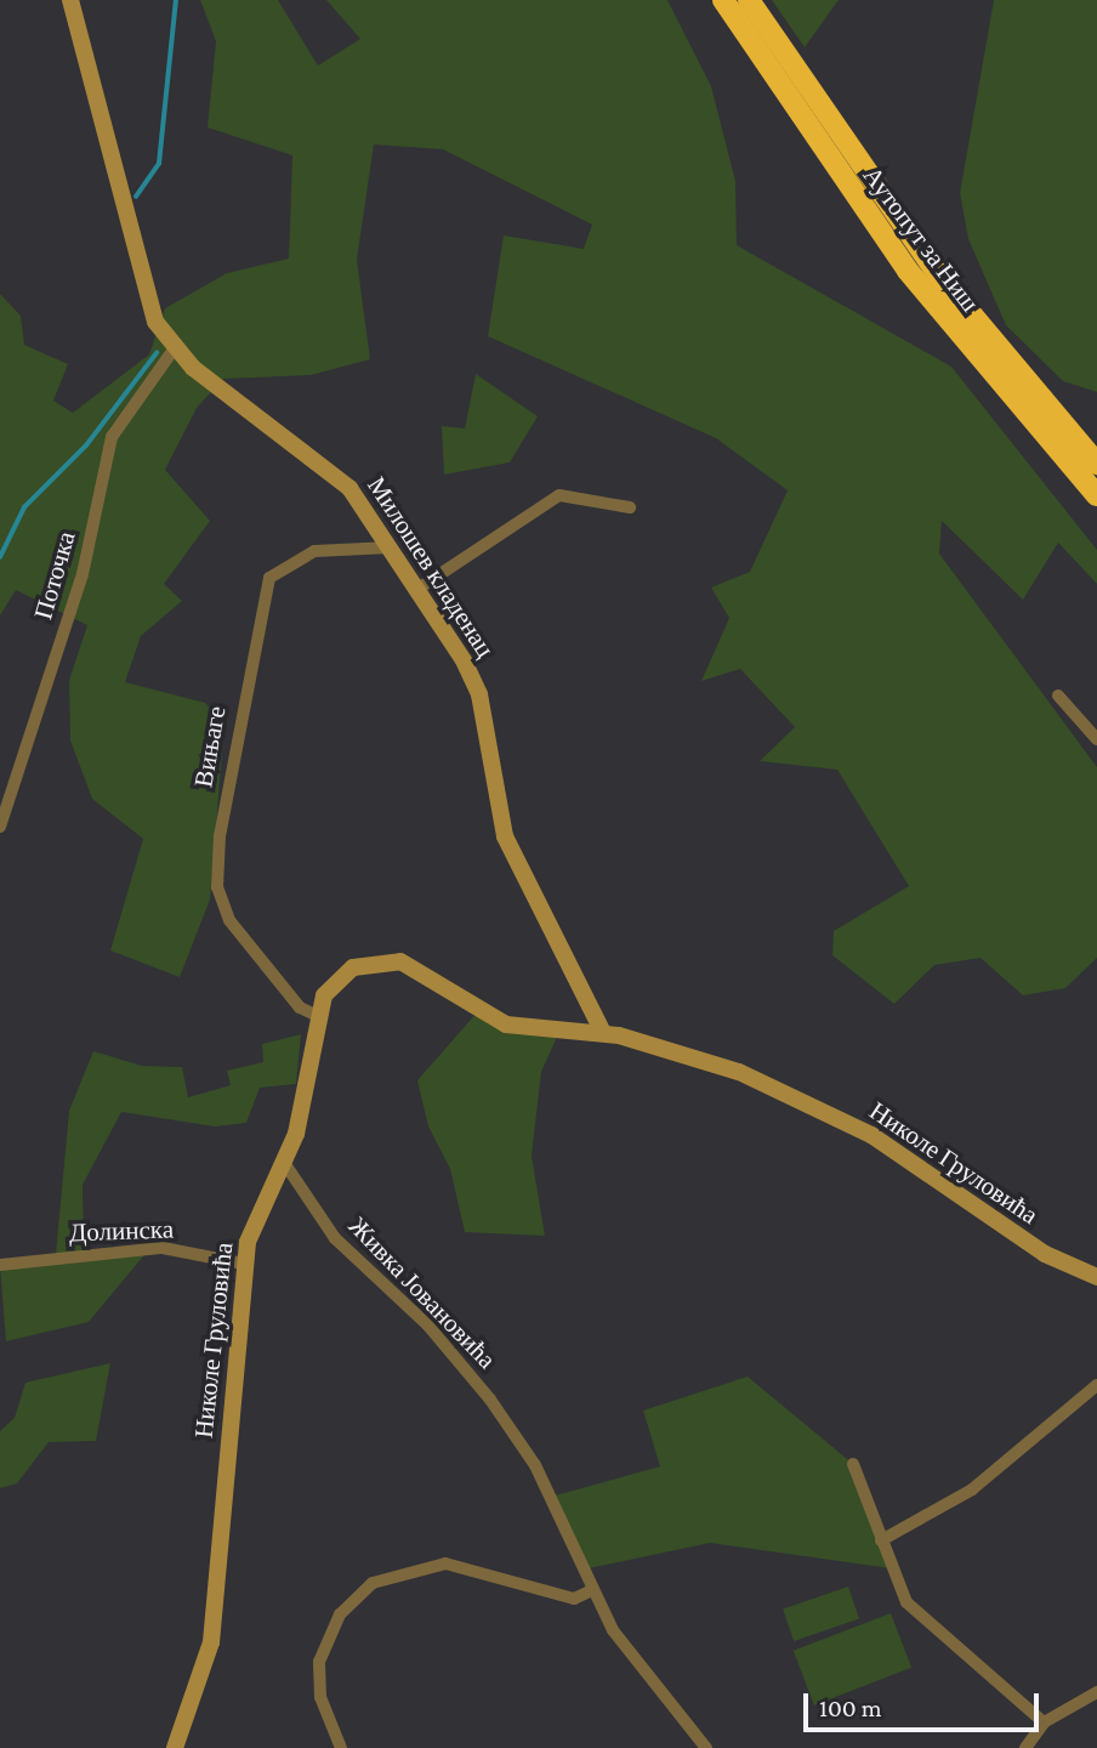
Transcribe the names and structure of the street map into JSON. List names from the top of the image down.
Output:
{
  "streets": {
    "highway": ["Аутопут за Ниш"],
    "street": [
      "Милошев кладенац",
      "Поточка",
      "Вињаге",
      "Николе Груловића",
      "Долинска",
      "Живка Јовановића"
    ]
  },
  "crossings": [
    ["Милошев кладенац", "Поточка"],
    ["Милошев кладенац", "Вињаге"],
    ["Милошев кладенац", "Николе Груловића"],
    ["Вињаге", "Николе Груловића"],
    ["Николе Груловића", "Долинска"],
    ["Николе Груловића", "Живка Јовановића"]
  ],
  "scale_bar": "100 m"
}
